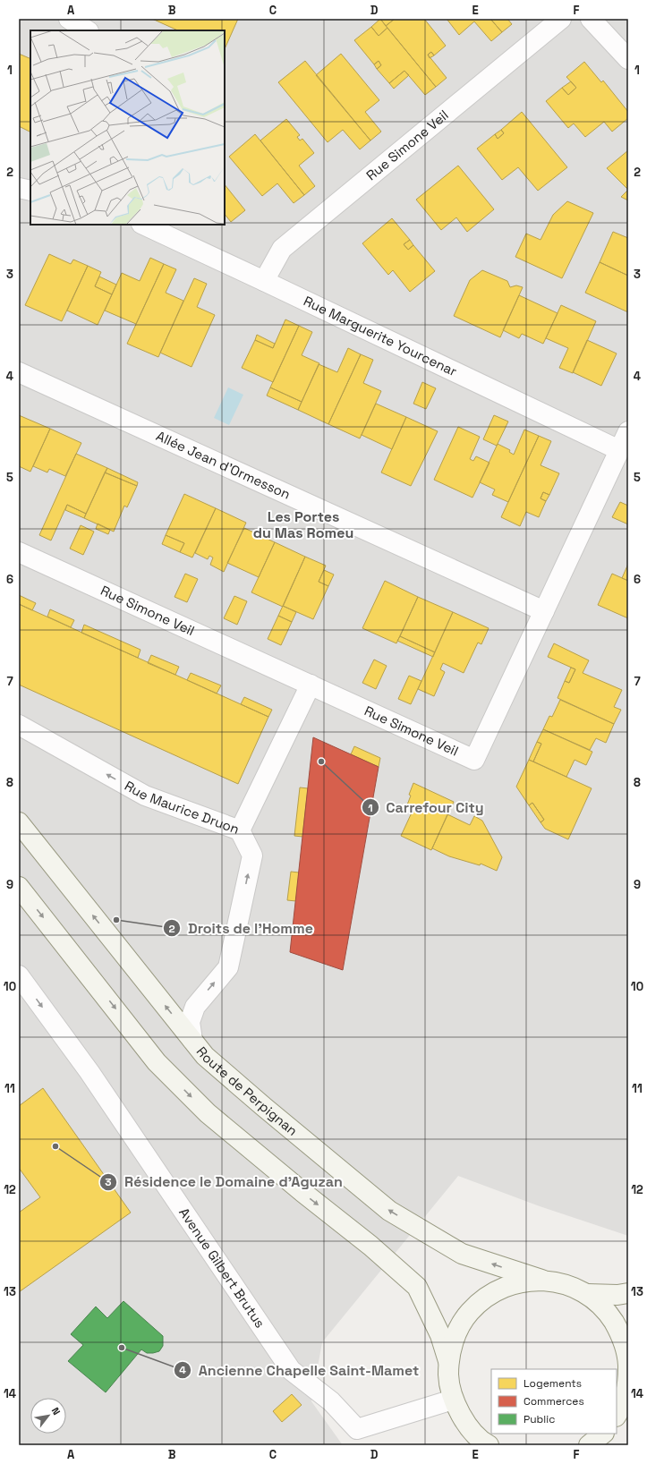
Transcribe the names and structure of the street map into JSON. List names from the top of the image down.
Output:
{
  "streets": {
    "main road": ["Route de Perpignan"],
    "street": [
      "Rue Simone Veil",
      "Rue Marguerite Yourcenar",
      "Allée Jean d'Ormesson",
      "Rue Maurice Druon",
      "Avenue Gilbert Brutus"
    ]
  },
  "crossings": [
    ["Rue Simone Veil", "Rue Marguerite Yourcenar"],
    ["Rue Simone Veil", "Allée Jean d'Ormesson"],
    ["Rue Maurice Druon", "Route de Perpignan"]
  ],
  "one_way": ["Avenue Gilbert Brutus"],
  "districts": ["Les Portes du Mas Romeu"],
  "places": [
    "Carrefour City",
    "Droits de l'Homme",
    "Résidence le Domaine d'Aguzan",
    "Ancienne Chapelle Saint-Mamet"
  ],
  "legend": ["Logements", "Commerces", "Public"],
  "north": "top right",
  "grid": {
    "columns": [
      "A",
      "B",
      "C",
      "D",
      "E",
      "F"
    ],
    "rows": [
      "1",
      "2",
      "3",
      "4",
      "5",
      "6",
      "7",
      "8",
      "9",
      "10",
      "11",
      "12",
      "13",
      "14"
    ]
  }
}
